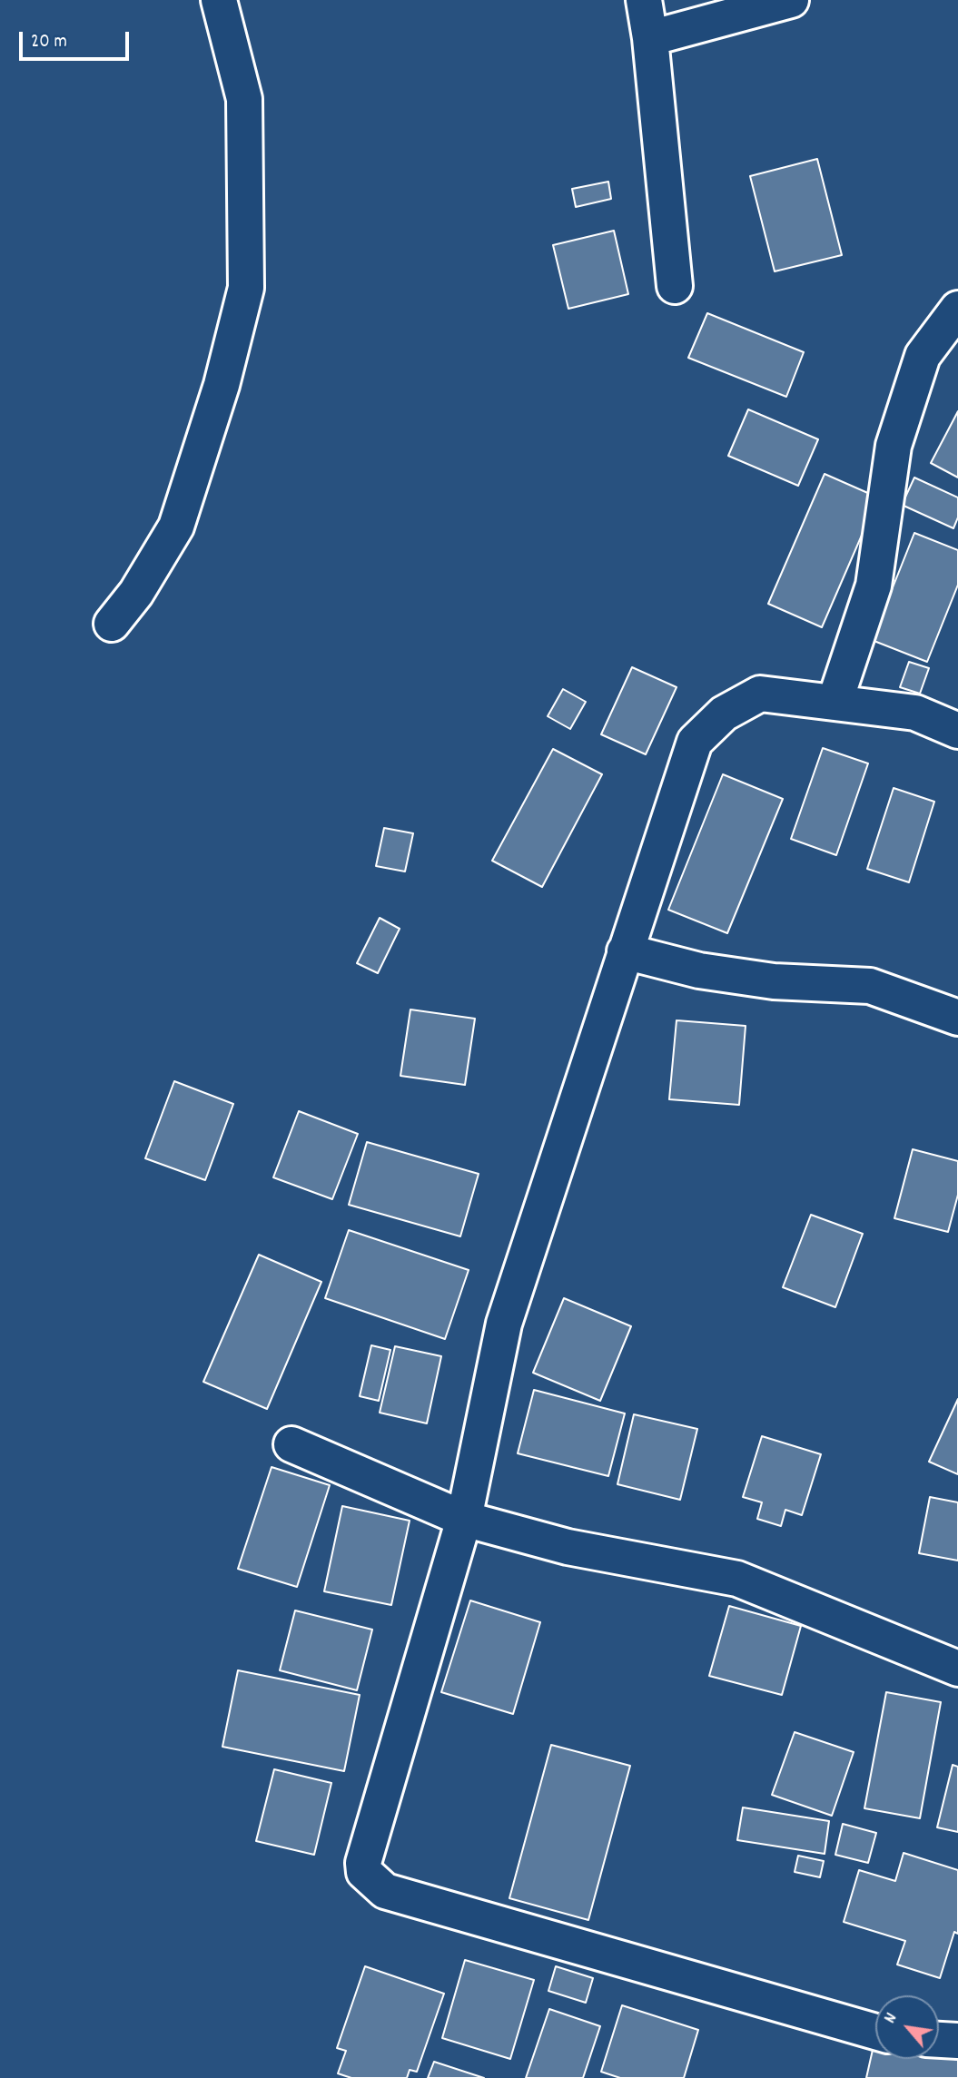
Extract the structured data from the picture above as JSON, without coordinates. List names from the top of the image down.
{
  "scale_bar": "20 m",
  "north": "top left"
}
